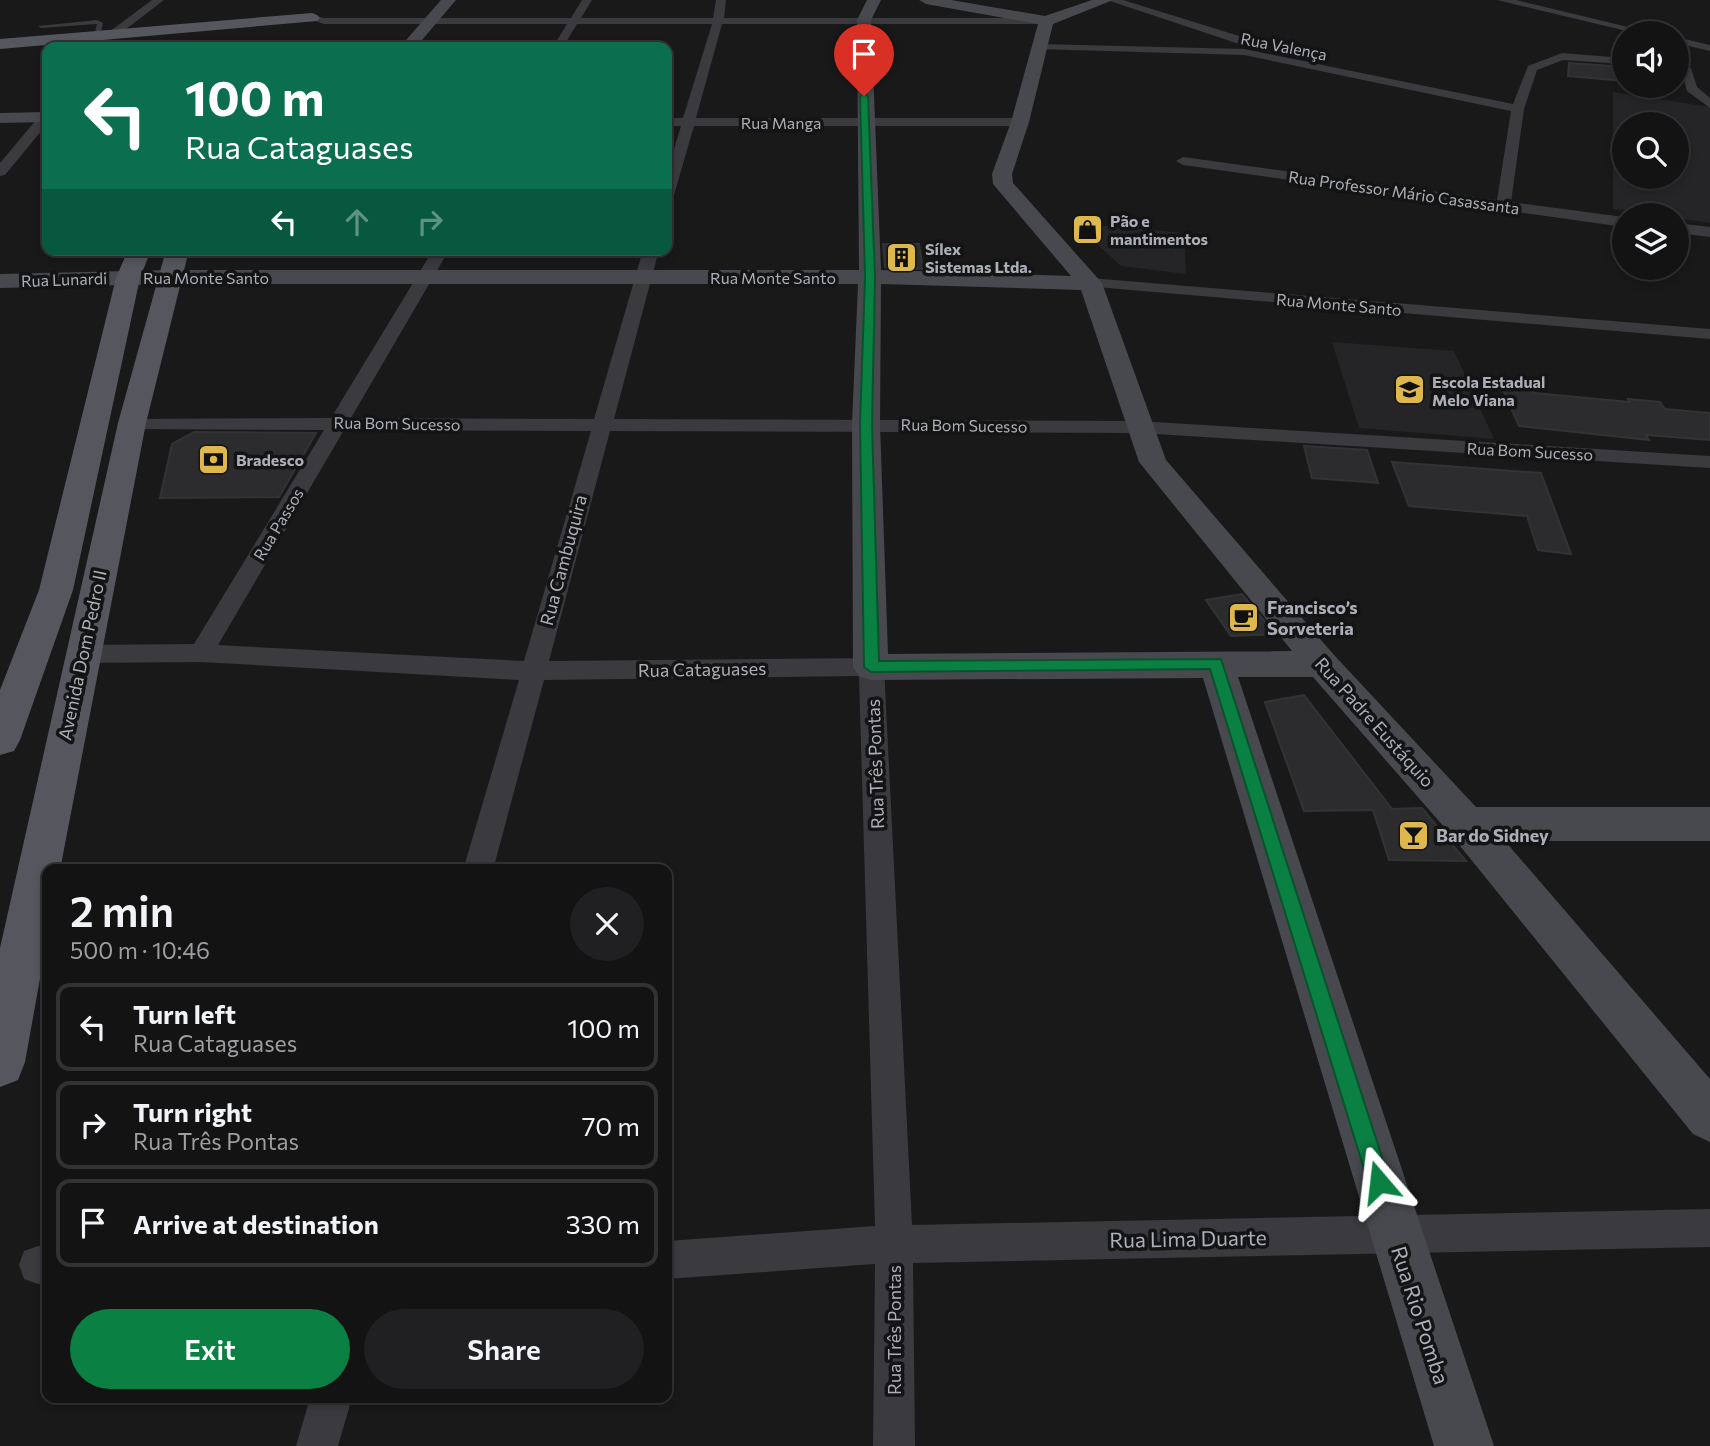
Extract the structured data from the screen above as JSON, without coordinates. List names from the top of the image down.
{
  "streets": {
    "main road": [
      "Rua Monte Santo",
      "Rua Lunardi",
      "Avenida Dom Pedro II",
      "Rua Cataguases",
      "Rua Padre Eustáquio",
      "Rua Três Pontas",
      "Rua Rio Pomba"
    ],
    "street": [
      "Rua Valença",
      "Rua Manga",
      "Rua Professor Mário Casassanta",
      "Rua Bom Sucesso",
      "Rua Passos",
      "Rua Cambuquira",
      "Rua Lima Duarte"
    ]
  },
  "crossings": [
    ["Rua Valença", "Rua Padre Eustáquio"],
    ["Rua Manga", "Rua Padre Eustáquio"],
    ["Rua Manga", "Rua Três Pontas"],
    ["Rua Monte Santo", "Rua Lunardi"],
    ["Rua Monte Santo", "Rua Passos"],
    ["Rua Monte Santo", "Rua Cambuquira"],
    ["Rua Monte Santo", "Avenida Dom Pedro II"],
    ["Rua Monte Santo", "Rua Padre Eustáquio"],
    ["Rua Monte Santo", "Rua Três Pontas"],
    ["Rua Bom Sucesso", "Rua Passos"],
    ["Rua Bom Sucesso", "Rua Cambuquira"],
    ["Rua Bom Sucesso", "Avenida Dom Pedro II"],
    ["Rua Bom Sucesso", "Rua Padre Eustáquio"],
    ["Rua Bom Sucesso", "Rua Três Pontas"],
    ["Rua Passos", "Rua Cataguases"],
    ["Rua Cambuquira", "Rua Cataguases"],
    ["Avenida Dom Pedro II", "Rua Cataguases"],
    ["Rua Cataguases", "Rua Padre Eustáquio"],
    ["Rua Cataguases", "Rua Três Pontas"],
    ["Rua Cataguases", "Rua Rio Pomba"],
    ["Rua Três Pontas", "Rua Lima Duarte"],
    ["Rua Lima Duarte", "Rua Rio Pomba"]
  ],
  "places": {
    "shop": ["Pão e mantimentos"],
    "building": ["Sílex Sistemas Ltda."],
    "school or university": ["Escola Estadual Melo Viana"],
    "bank": ["Bradesco"],
    "cafe": ["Francisco’s Sorveteria"],
    "bar": ["Bar do Sidney"]
  },
  "page": {
    "turn": ["100 m", "Rua Cataguases"],
    "heading": ["2 min", "500 m · 10:46"],
    "list": [
      {
        "name": "Turn left",
        "note": "Rua Cataguases",
        "value": "100 m"
      },
      {
        "name": "Turn right",
        "note": "Rua Três Pontas",
        "value": "70 m"
      },
      {
        "name": "Arrive at destination",
        "value": "330 m"
      }
    ],
    "buttons": ["Exit", "Share"]
  }
}
